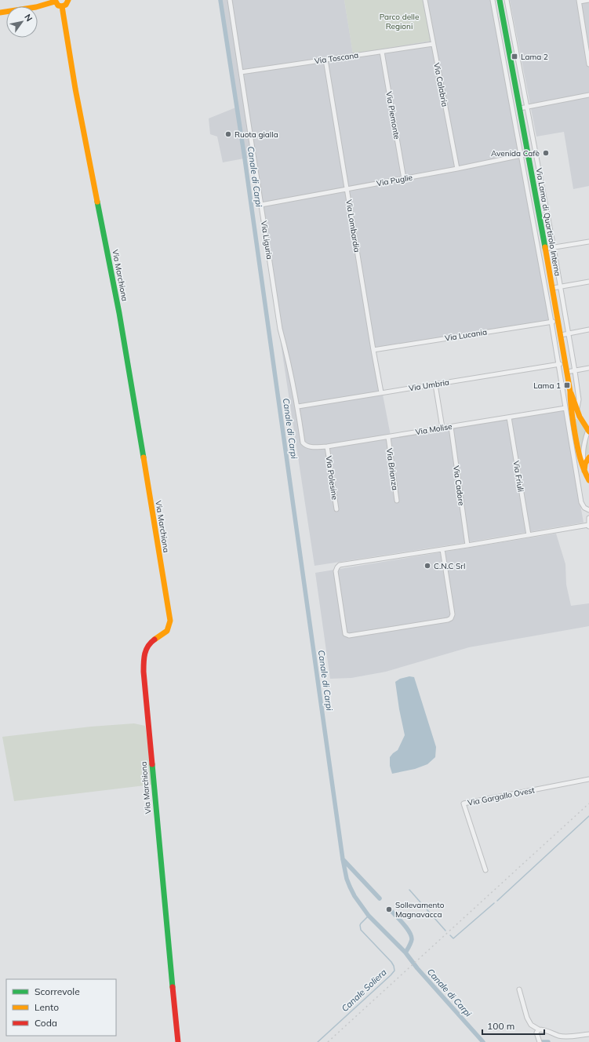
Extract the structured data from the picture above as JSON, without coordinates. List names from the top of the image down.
{
  "streets": {
    "street": [
      "Via Toscana",
      "Via Calabria",
      "Via Piemonte",
      "Via Puglie",
      "Via Lama di Quartirolo Interna",
      "Via Lombardia",
      "Via Liguria",
      "Via Marchiona",
      "Via Lucania",
      "Via Umbria",
      "Via Molise",
      "Via Brianza",
      "Via Friuli",
      "Via Polesine",
      "Via Cadore",
      "Via Gargallo Ovest"
    ]
  },
  "crossings": [
    ["Via Toscana", "Via Calabria"],
    ["Via Toscana", "Via Piemonte"],
    ["Via Toscana", "Via Lombardia"],
    ["Via Toscana", "Via Liguria"],
    ["Via Calabria", "Via Puglie"],
    ["Via Piemonte", "Via Puglie"],
    ["Via Puglie", "Via Lama di Quartirolo Interna"],
    ["Via Puglie", "Via Lombardia"],
    ["Via Puglie", "Via Liguria"],
    ["Via Lama di Quartirolo Interna", "Via Lucania"],
    ["Via Lombardia", "Via Lucania"],
    ["Via Lombardia", "Via Umbria"],
    ["Via Liguria", "Via Umbria"],
    ["Via Liguria", "Via Molise"],
    ["Via Molise", "Via Brianza"],
    ["Via Molise", "Via Friuli"],
    ["Via Molise", "Via Polesine"],
    ["Via Molise", "Via Cadore"]
  ],
  "water": ["Canale di Carpi", "Canale Soliera"],
  "parks": ["Parco delle Regioni"],
  "places": {
    "transit": ["Lama 2", "Lama 1"],
    "other": [
      "Ruota gialla",
      "Avenida Cafè",
      "C.N.C Srl",
      "Sollevamento Magnavacca"
    ]
  },
  "legend": ["Scorrevole", "Lento", "Coda"],
  "scale_bar": "100 m",
  "north": "top right"
}
